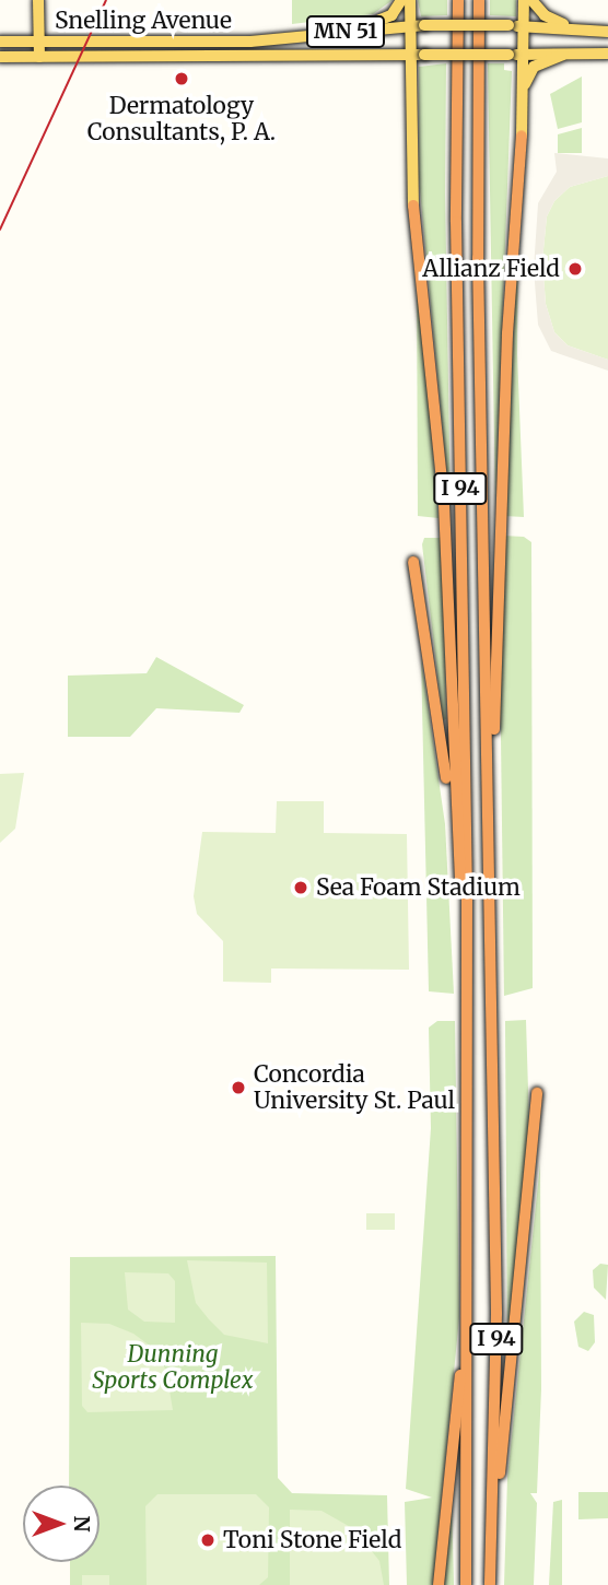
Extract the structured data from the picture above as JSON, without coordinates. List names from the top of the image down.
{
  "streets": {
    "highway": ["I 94"],
    "main road": ["Snelling Avenue", "MN 51"]
  },
  "parks": ["Dunning Sports Complex"],
  "places": [
    "Dermatology Consultants, P. A.",
    "Allianz Field",
    "Sea Foam Stadium",
    "Concordia University St. Paul",
    "Toni Stone Field"
  ],
  "north": "right"
}
